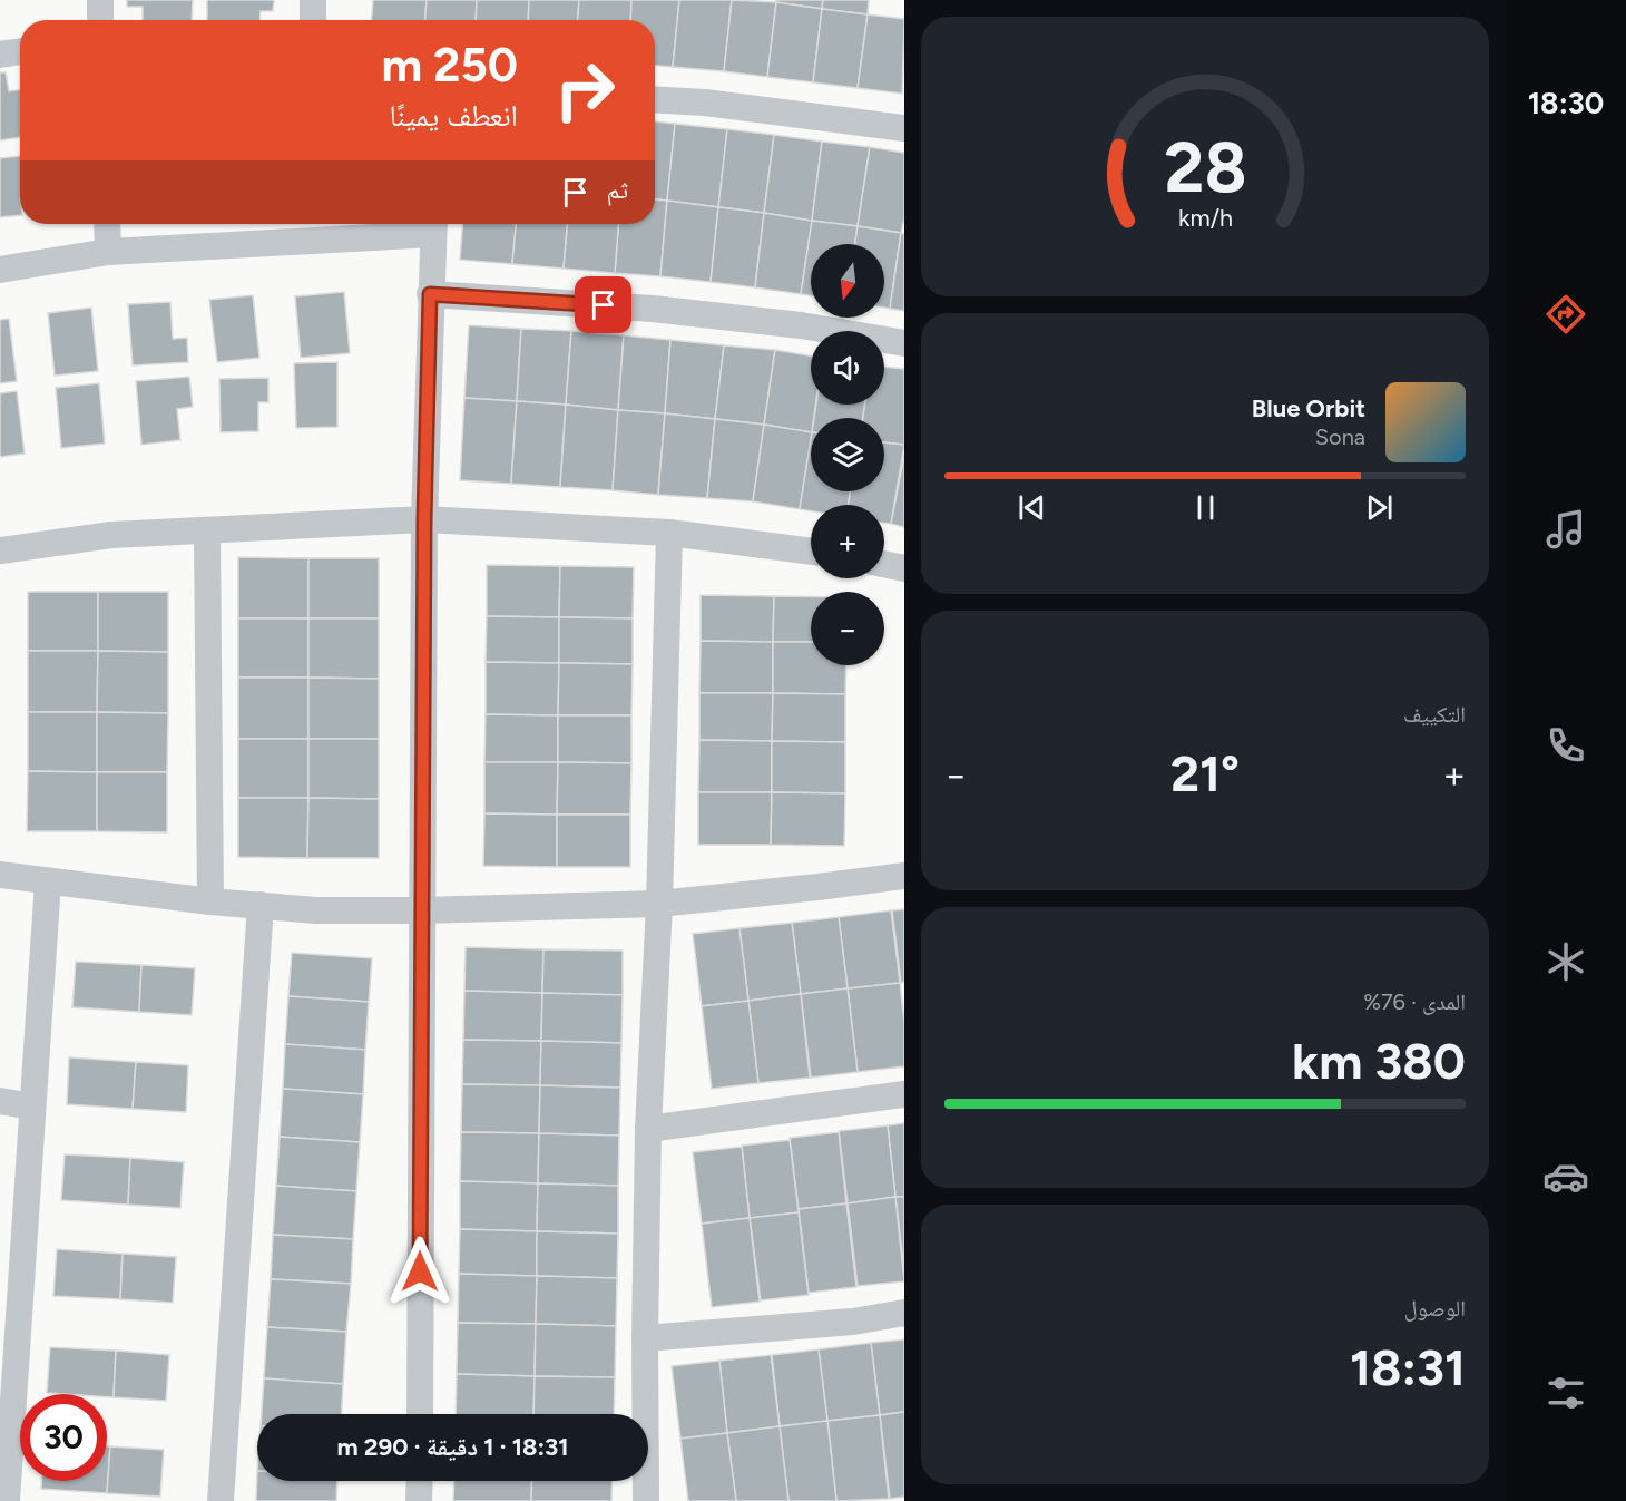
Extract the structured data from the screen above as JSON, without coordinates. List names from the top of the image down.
{
  "north": "bottom",
  "page": {
    "tabs": "18:30",
    "turn": ["250 m", "انعطف يمينًا"],
    "then": "ثم",
    "map_buttons": ["+", "−"],
    "song": ["Blue Orbit", "Sona"],
    "tile": [
      "التكييف",
      ["المدى · 76%", "380 km"],
      ["الوصول", "18:31"]
    ],
    "heat": ["−", "21°", "+"],
    "limit": "30",
    "trip": "18:31 · 1 دقيقة · 290 m",
    "gauge": ["28", "km/h"]
  }
}
